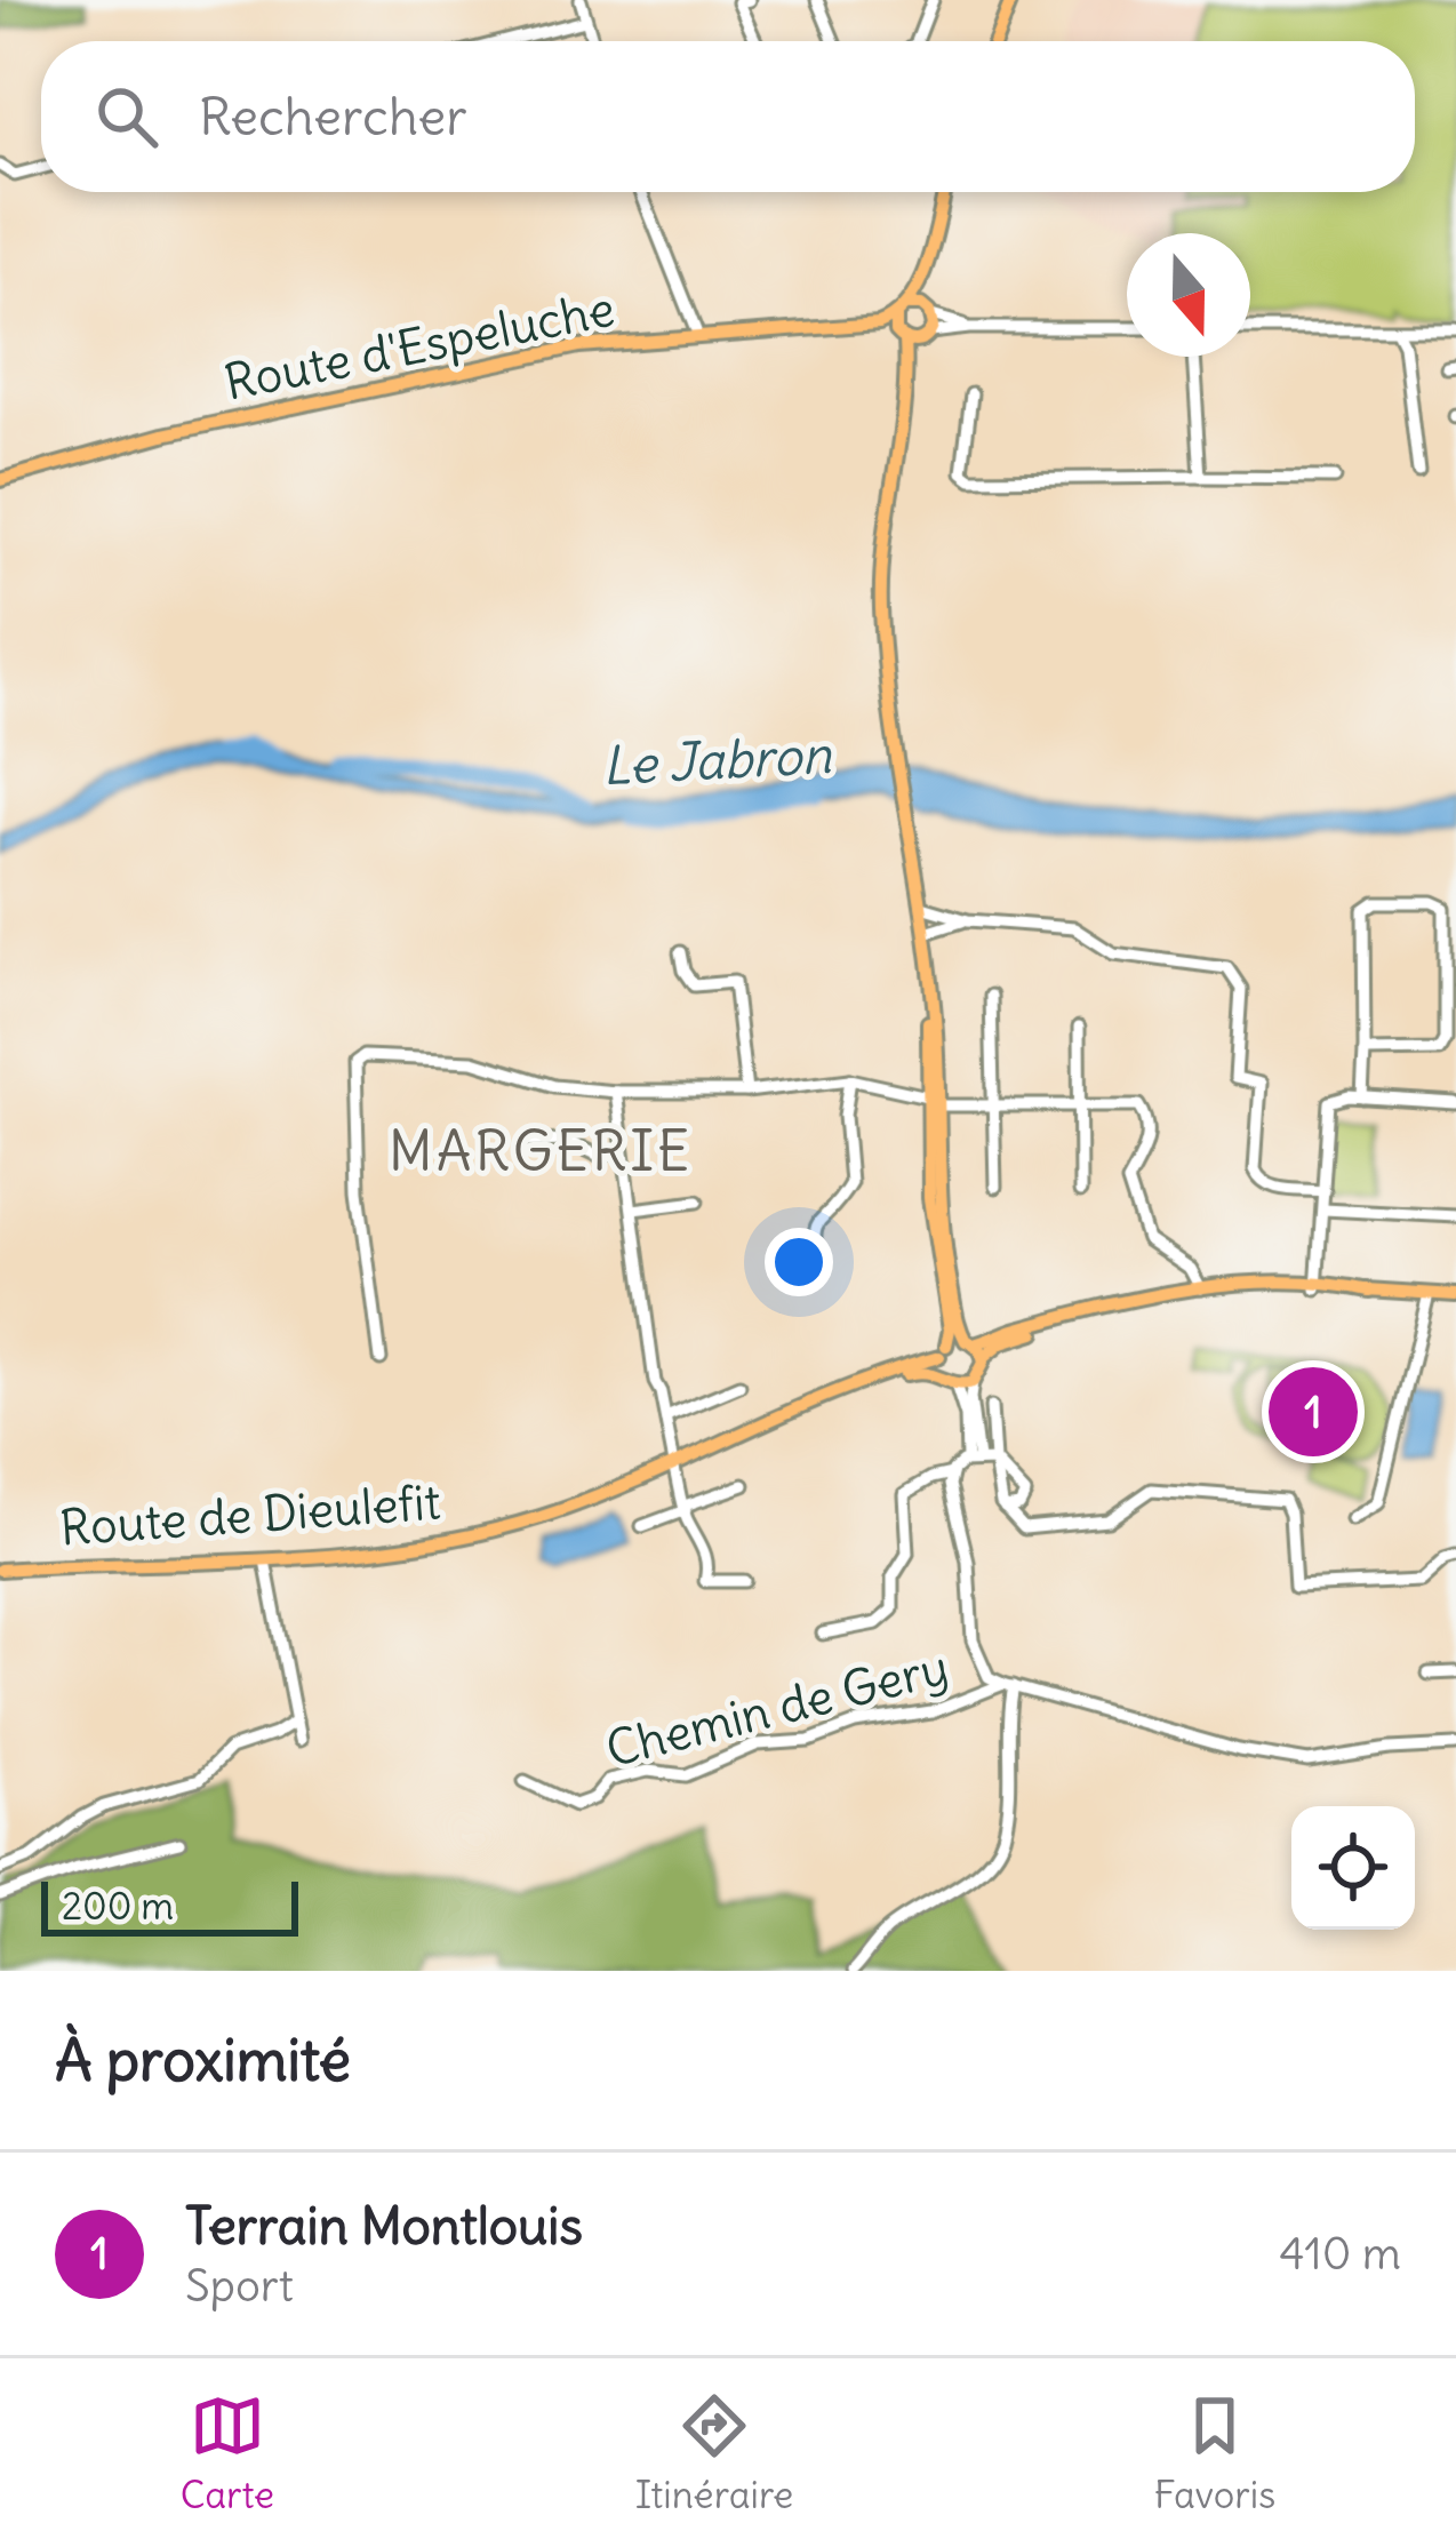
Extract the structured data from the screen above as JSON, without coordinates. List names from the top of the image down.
{
  "streets": {
    "main road": ["Route d'Espeluche", "Route de Dieulefit"],
    "street": ["Chemin de Gery"]
  },
  "districts": ["MARGERIE"],
  "water": ["Le Jabron"],
  "scale_bar": "200 m",
  "north": "bottom",
  "page": {
    "search": "Rechercher",
    "pins": "1",
    "scale": "200 m",
    "heading": "À proximité",
    "list": [
      {
        "mark": "1",
        "name": "Terrain Montlouis",
        "note": "Sport",
        "value": "410 m"
      }
    ],
    "nav": ["Carte", "Itinéraire", "Favoris"]
  }
}
